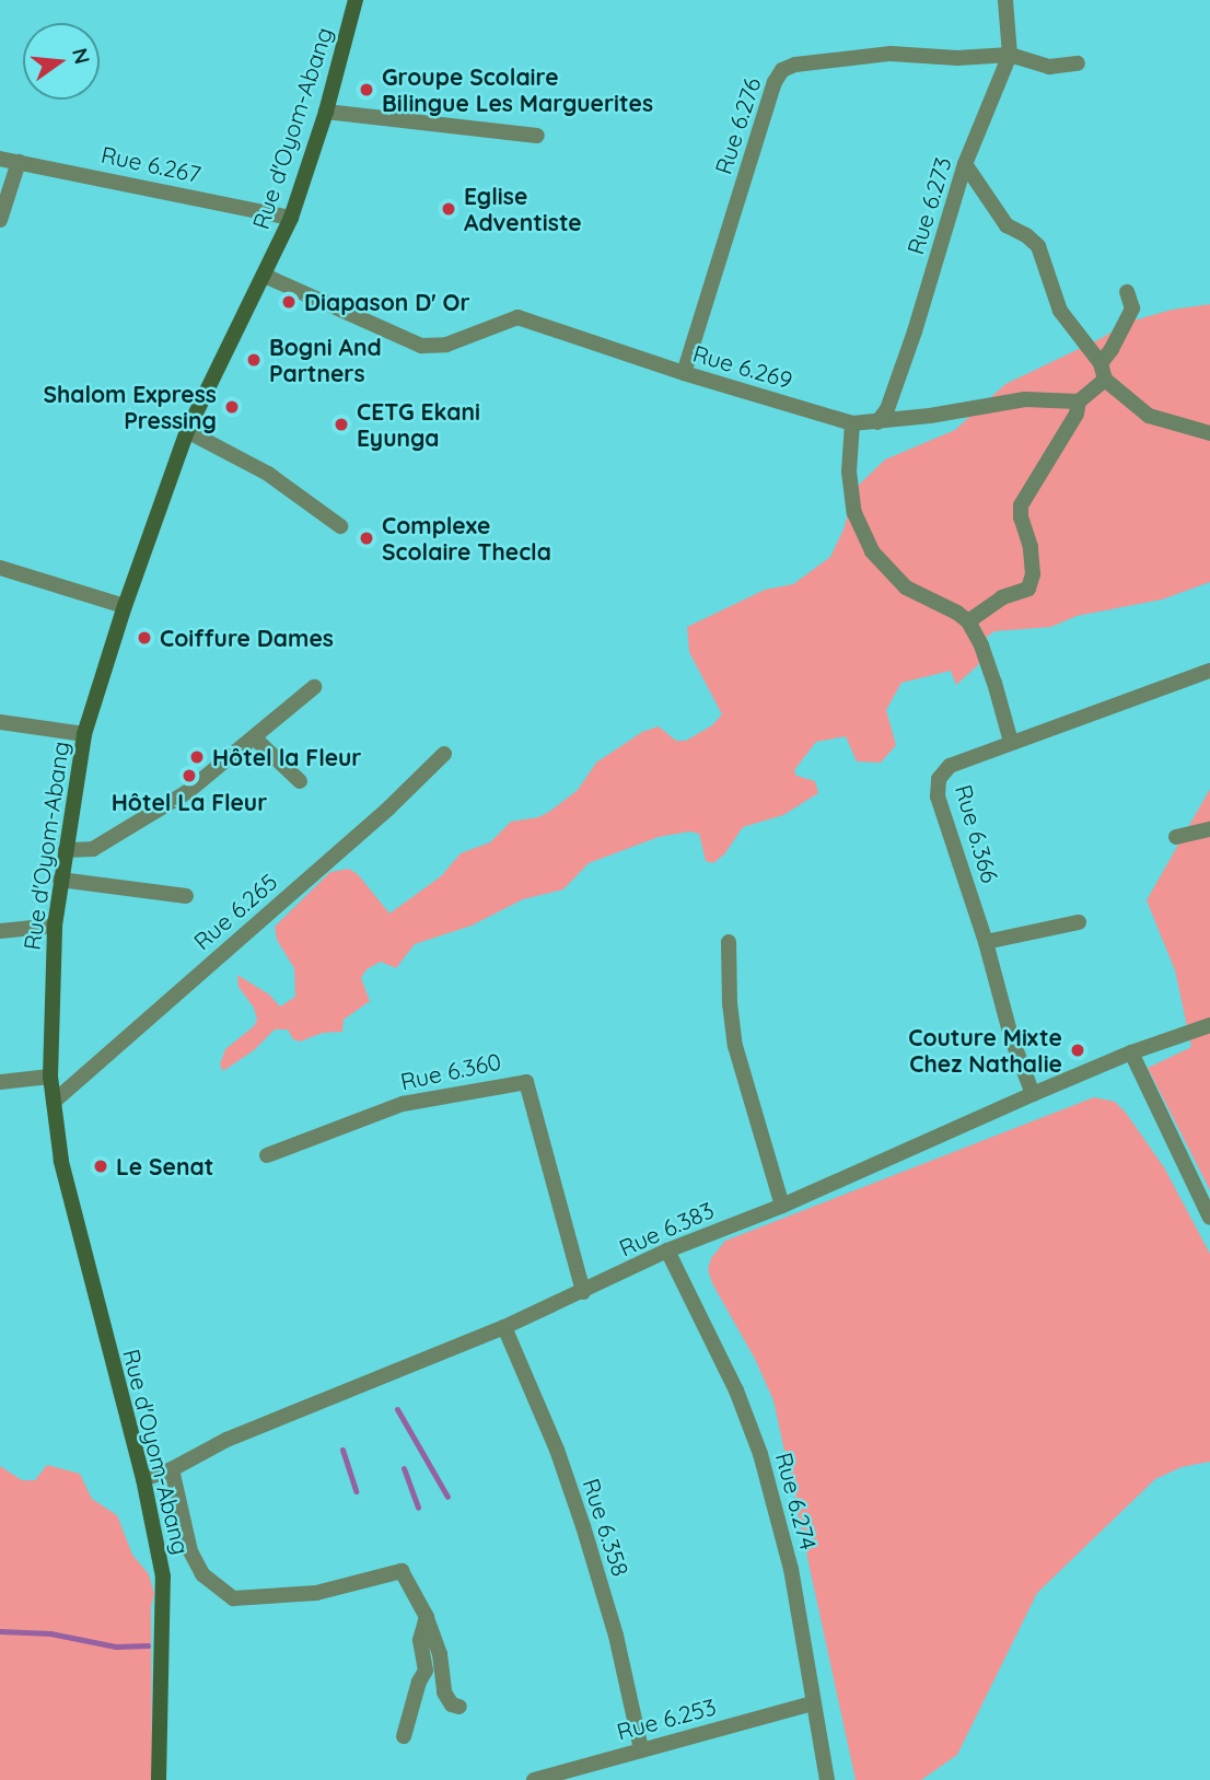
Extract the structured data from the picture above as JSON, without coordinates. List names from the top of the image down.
{
  "streets": {
    "main road": ["Rue d'Oyom-Abang"],
    "street": [
      "Rue 6.276",
      "Rue 6.267",
      "Rue 6.273",
      "Rue 6.269",
      "Rue 6.366",
      "Rue 6.265",
      "Rue 6.360",
      "Rue 6.383",
      "Rue 6.274",
      "Rue 6.358",
      "Rue 6.253"
    ]
  },
  "crossings": [
    ["Rue 6.276", "Rue 6.273"],
    ["Rue 6.276", "Rue 6.269"],
    ["Rue d'Oyom-Abang", "Rue 6.267"],
    ["Rue d'Oyom-Abang", "Rue 6.269"],
    ["Rue d'Oyom-Abang", "Rue 6.265"],
    ["Rue d'Oyom-Abang", "Rue 6.383"],
    ["Rue 6.273", "Rue 6.269"],
    ["Rue 6.366", "Rue 6.383"],
    ["Rue 6.360", "Rue 6.383"],
    ["Rue 6.383", "Rue 6.274"],
    ["Rue 6.383", "Rue 6.358"],
    ["Rue 6.274", "Rue 6.253"],
    ["Rue 6.358", "Rue 6.253"]
  ],
  "places": [
    "Groupe Scolaire Bilingue Les Marguerites",
    "Eglise Adventiste",
    "Diapason D' Or",
    "Bogni And Partners",
    "Shalom Express Pressing",
    "CETG Ekani Eyunga",
    "Complexe Scolaire Thecla",
    "Coiffure Dames",
    "Hôtel la Fleur",
    "Hôtel La Fleur",
    "Couture Mixte Chez Nathalie",
    "Le Senat"
  ],
  "north": "right"
}
